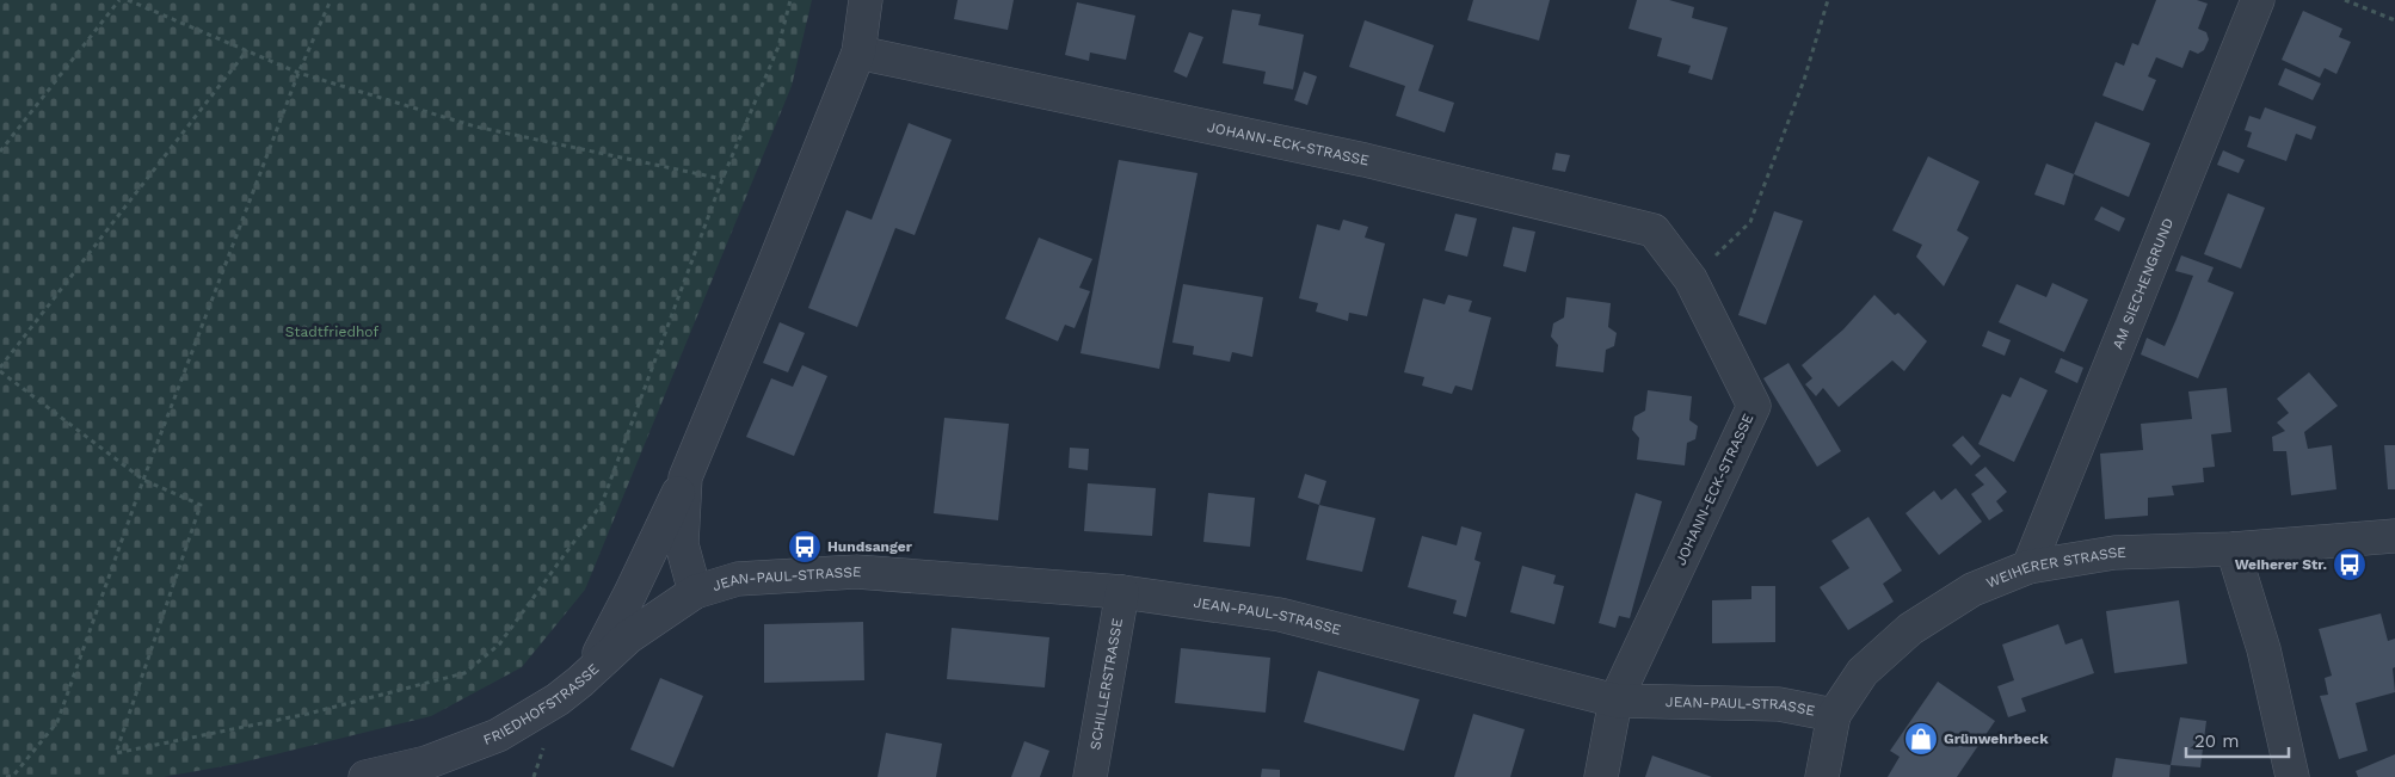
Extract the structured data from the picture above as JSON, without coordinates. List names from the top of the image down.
{
  "streets": {
    "street": [
      "JOHANN-ECK-STRASSE",
      "AM SIECHENGRUND",
      "WEIHERER STRASSE",
      "JEAN-PAUL-STRASSE",
      "SCHILLERSTRASSE",
      "FRIEDHOFSTRASSE"
    ]
  },
  "crossings": [
    ["JOHANN-ECK-STRASSE", "JEAN-PAUL-STRASSE"],
    ["AM SIECHENGRUND", "WEIHERER STRASSE"],
    ["WEIHERER STRASSE", "JEAN-PAUL-STRASSE"],
    ["JEAN-PAUL-STRASSE", "SCHILLERSTRASSE"],
    ["JEAN-PAUL-STRASSE", "FRIEDHOFSTRASSE"]
  ],
  "parks": ["Stadtfriedhof"],
  "places": {
    "bus stop": ["Hundsanger", "Weiherer Str."],
    "shop": ["Grünwehrbeck"]
  },
  "scale_bar": "20 m"
}
